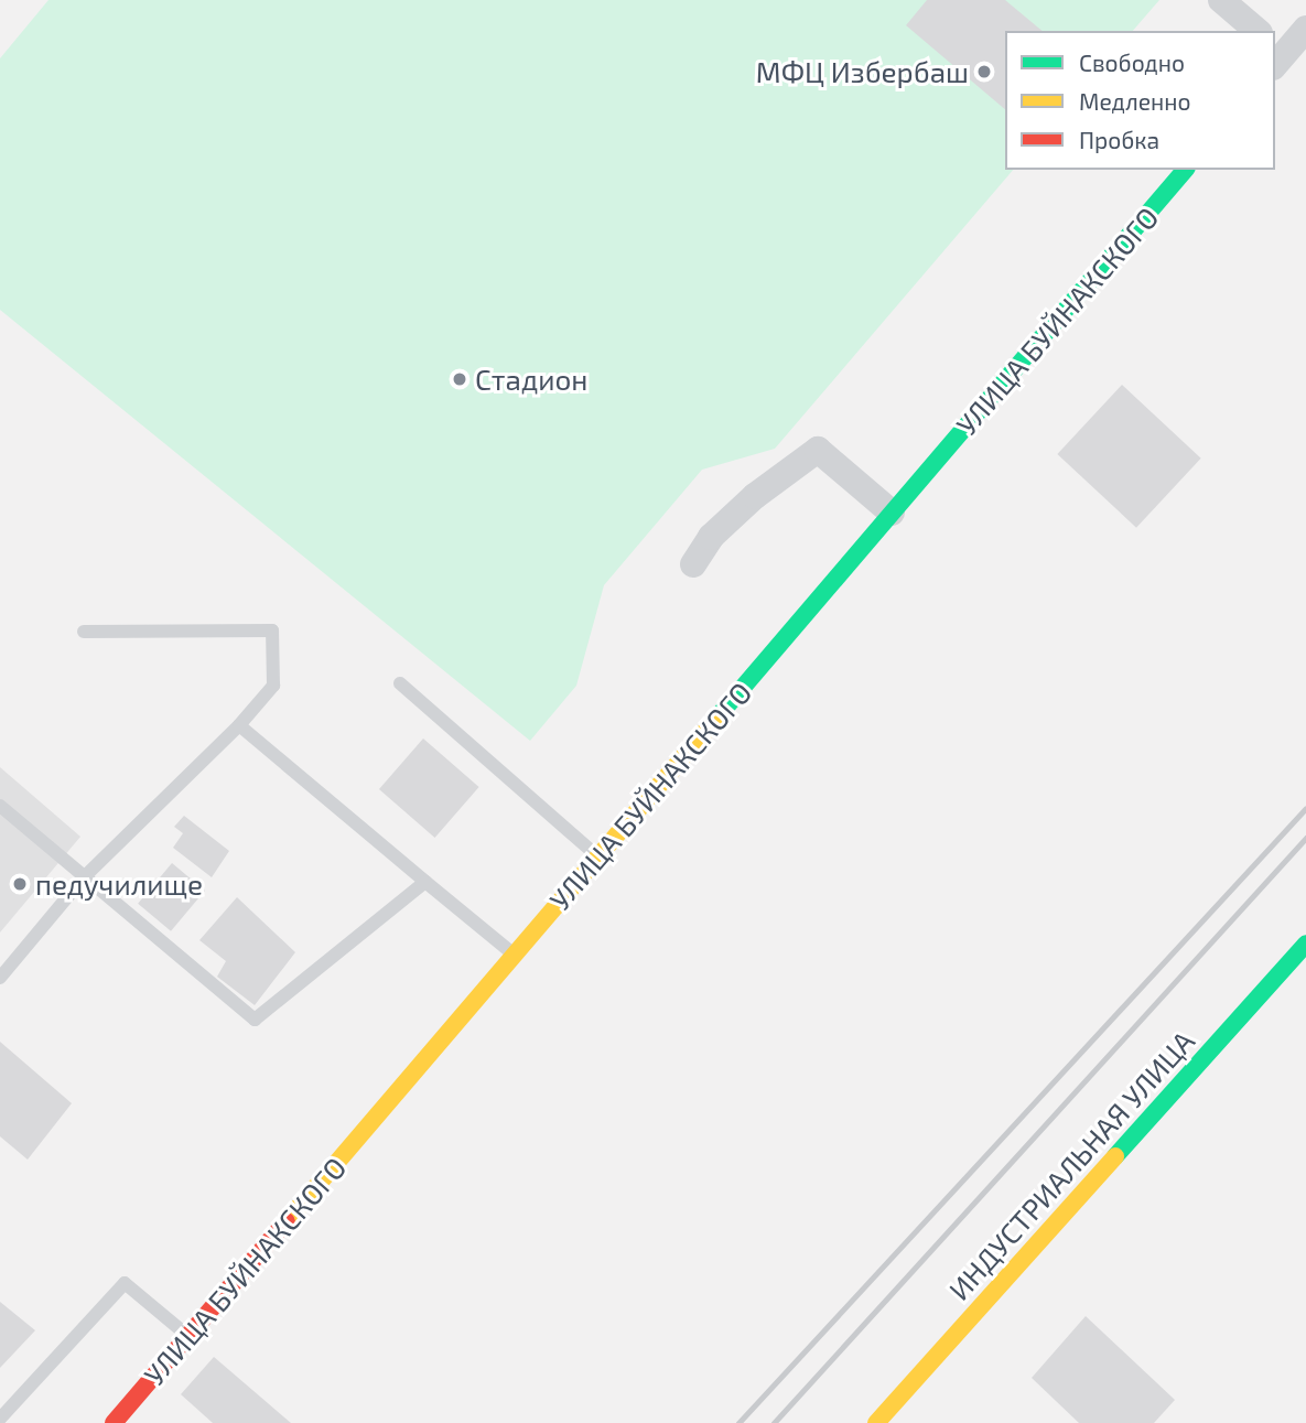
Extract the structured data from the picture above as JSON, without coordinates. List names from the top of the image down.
{
  "streets": {
    "street": ["УЛИЦА БУЙНАКСКОГО", "ИНДУСТРИАЛЬНАЯ УЛИЦА"]
  },
  "places": ["МФЦ Избербаш", "Стадион", "педучилище"],
  "legend": ["Свободно", "Медленно", "Пробка"]
}
